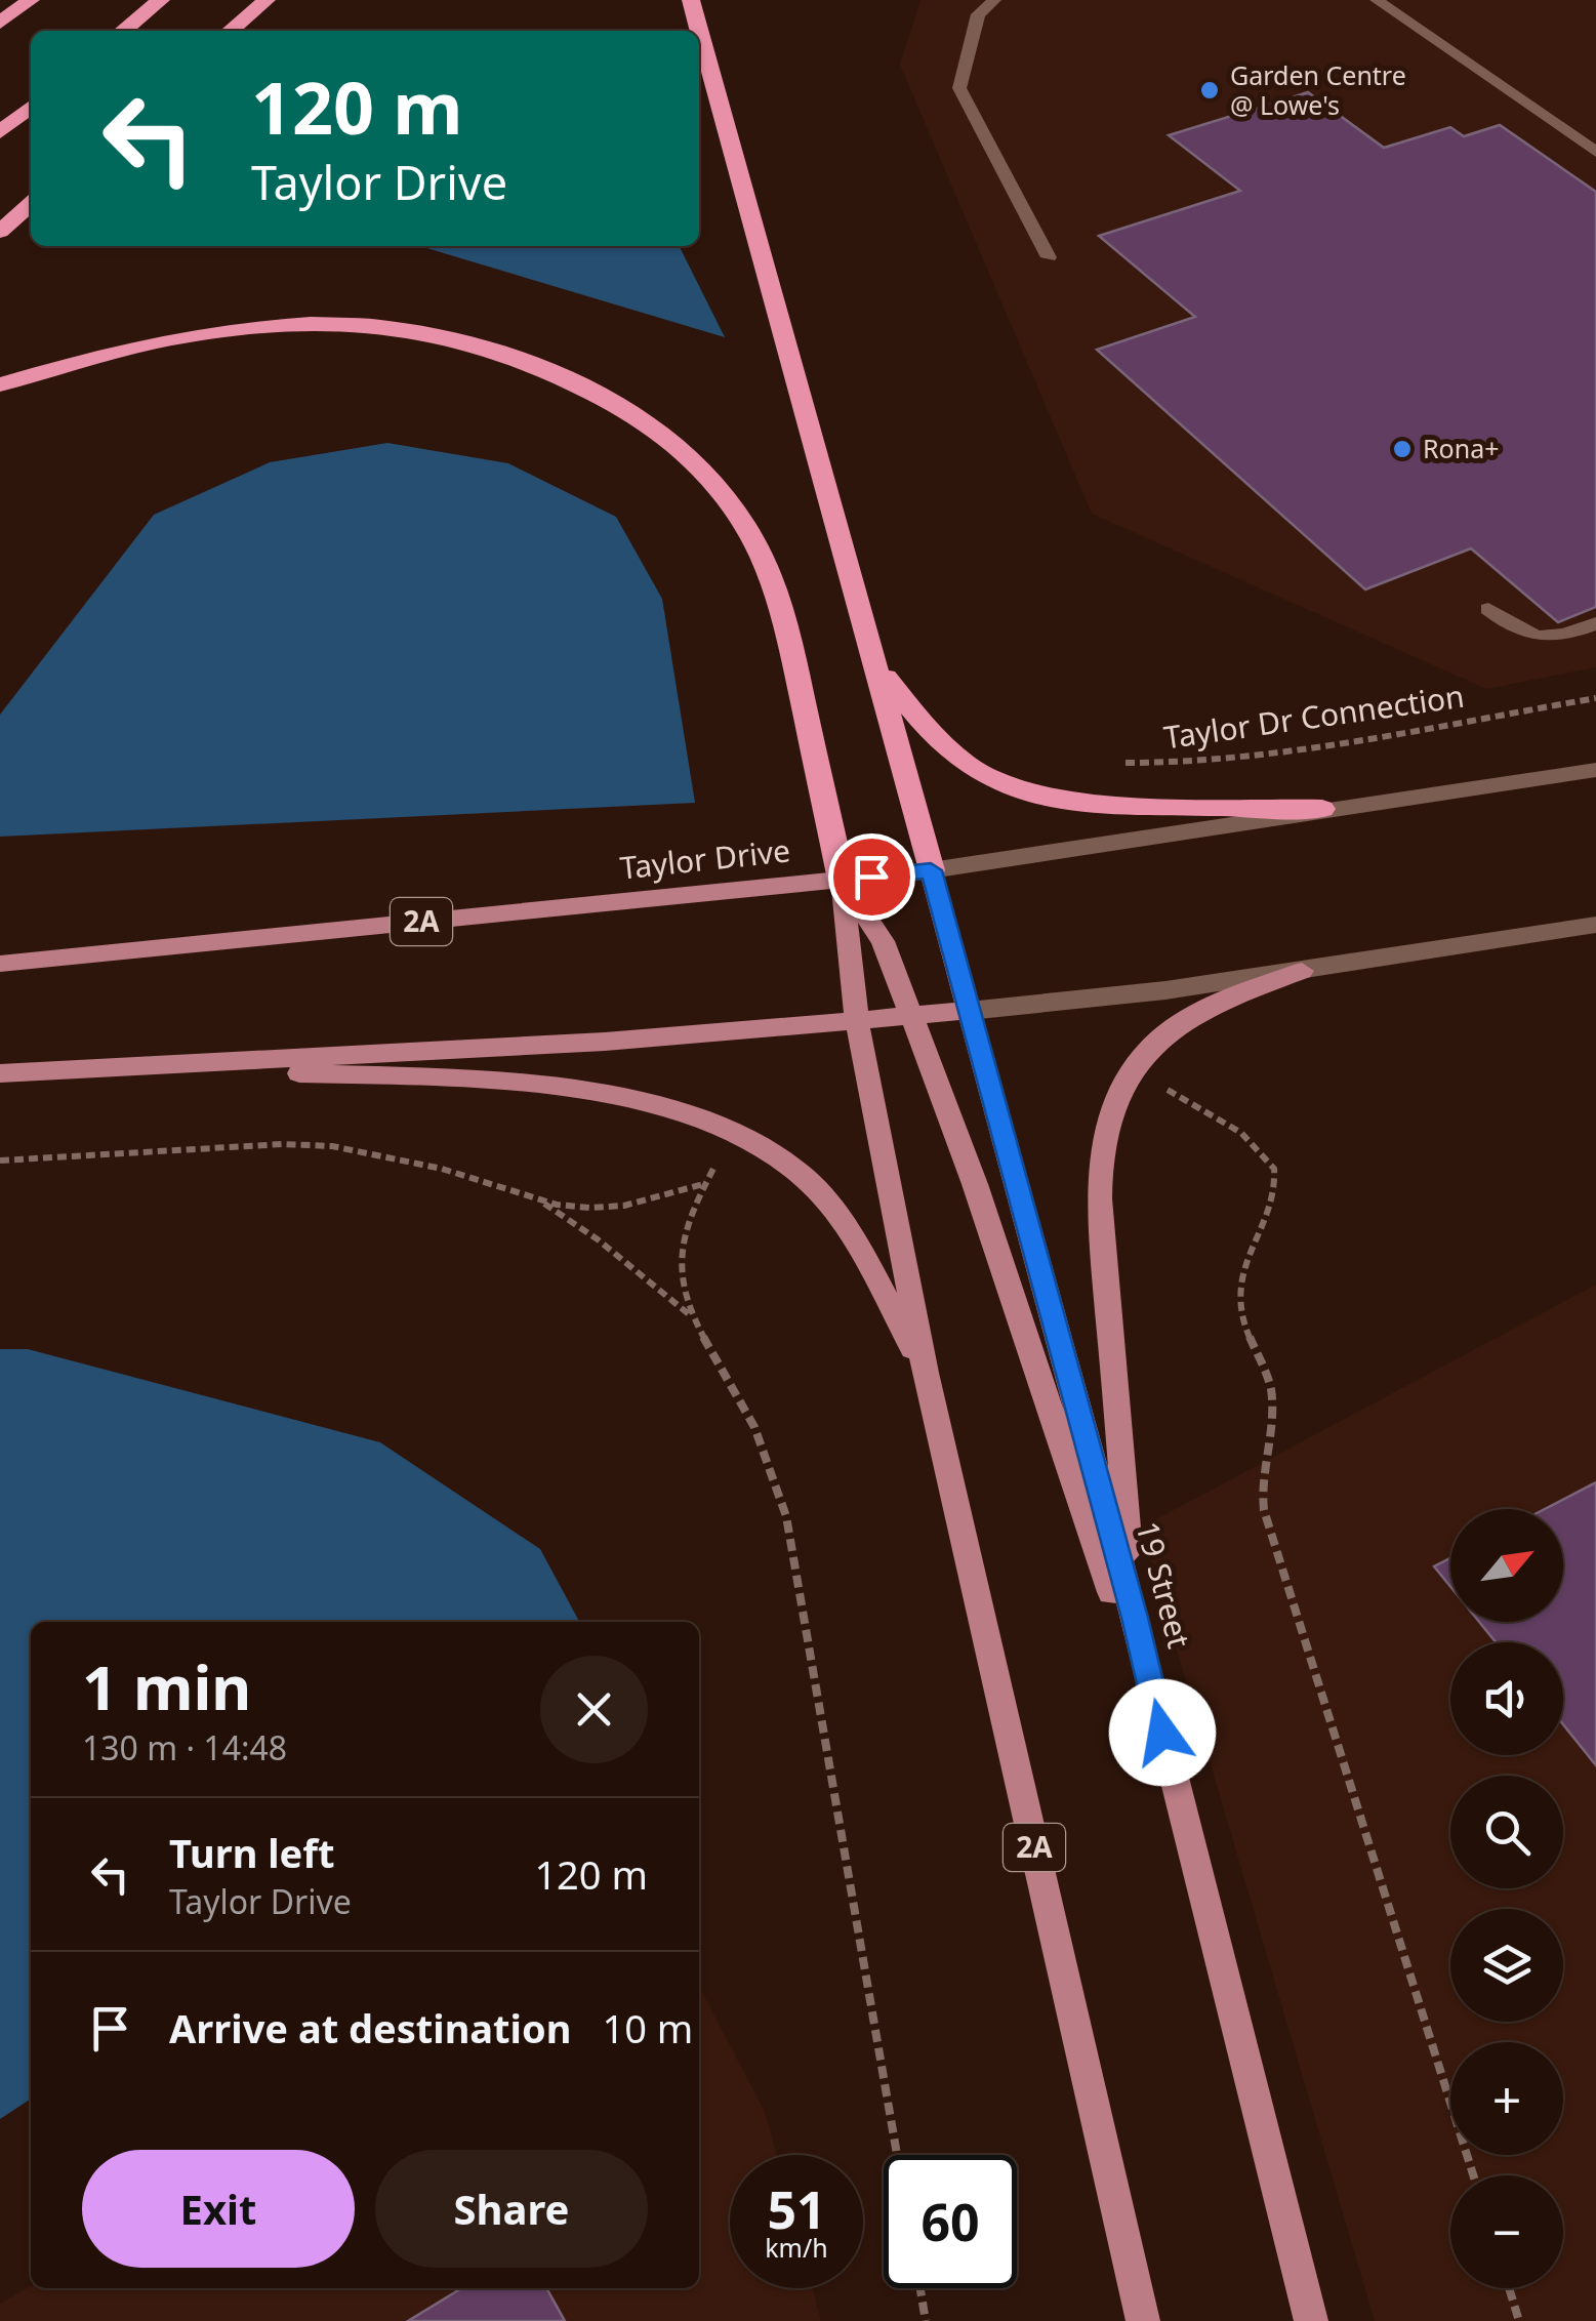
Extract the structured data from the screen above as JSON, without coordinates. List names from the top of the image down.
{
  "streets": {
    "main road": ["Taylor Drive", "2A", "19 Street"],
    "path": ["Taylor Dr Connection"]
  },
  "crossings": [
    ["Taylor Drive", "2A"],
    ["Taylor Drive", "19 Street"]
  ],
  "places": ["Garden Centre @ Lowe's", "Rona+"],
  "north": "top right",
  "page": {
    "turn": ["120 m", "Taylor Drive"],
    "map_buttons": ["+", "−"],
    "heading": ["1 min", "130 m · 14:48"],
    "list": [
      {
        "name": "Turn left",
        "note": "Taylor Drive",
        "value": "120 m"
      },
      {
        "name": "Arrive at destination",
        "value": "10 m"
      }
    ],
    "buttons": ["Exit", "Share"],
    "speed": "51 km/h",
    "limit": "60"
  }
}
